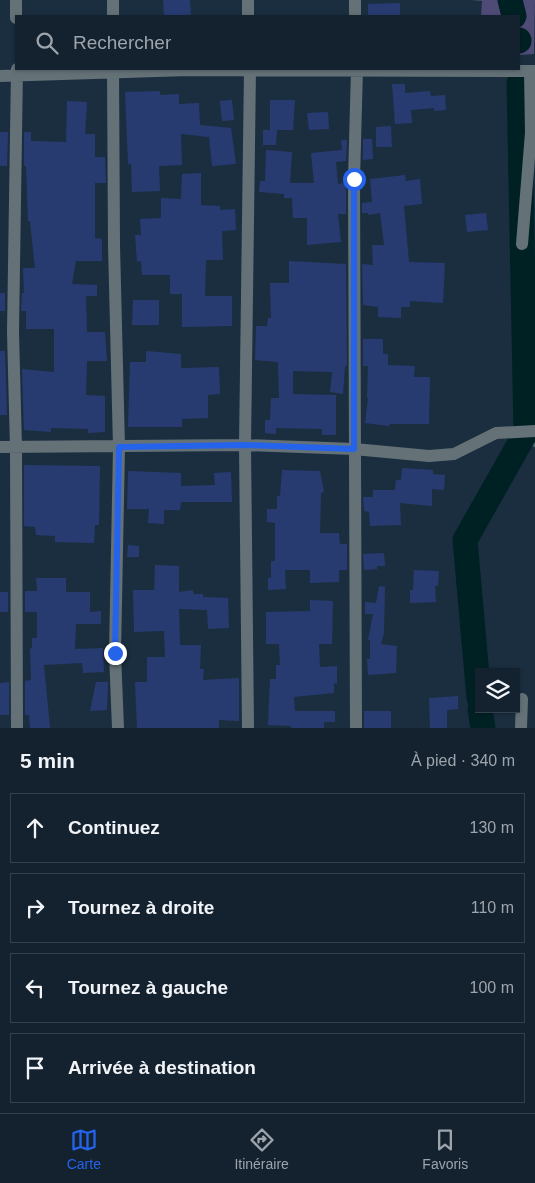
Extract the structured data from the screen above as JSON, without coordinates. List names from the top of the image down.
{
  "page": {
    "search": "Rechercher",
    "heading": ["5 min", "À pied · 340 m"],
    "list": [
      ["Continuez", "130 m"],
      ["Tournez à droite", "110 m"],
      ["Tournez à gauche", "100 m"],
      "Arrivée à destination"
    ],
    "nav": ["Carte", "Itinéraire", "Favoris"]
  }
}
